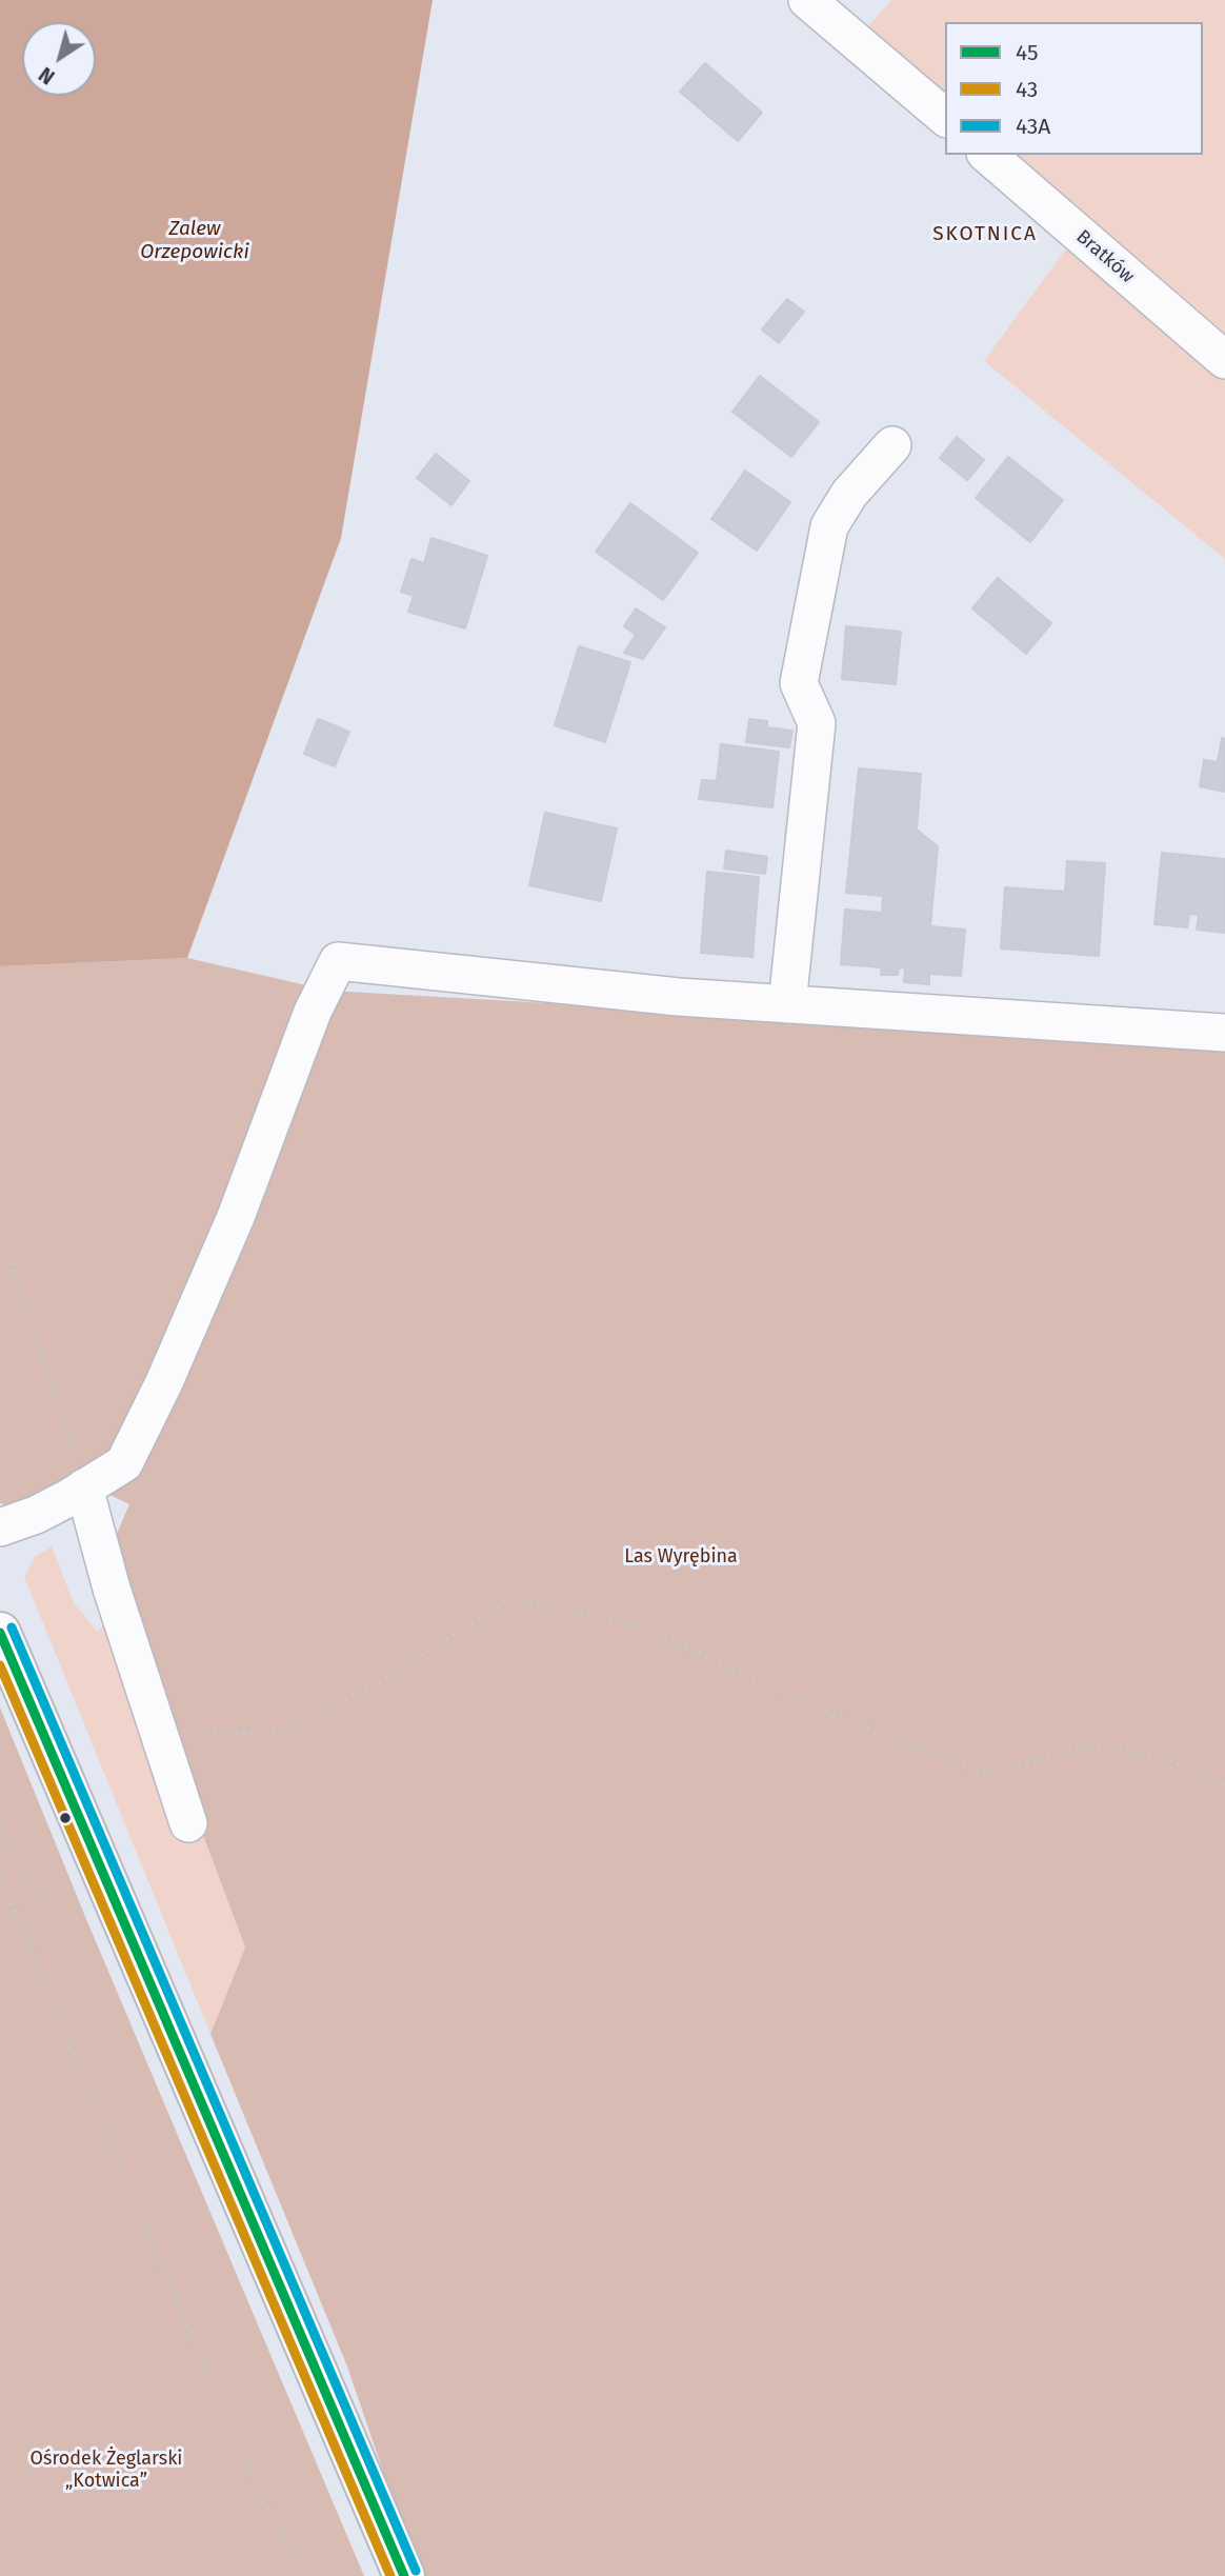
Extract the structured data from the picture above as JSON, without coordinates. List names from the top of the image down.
{
  "streets": {
    "street": ["Bratków"]
  },
  "districts": ["SKOTNICA"],
  "water": ["Zalew Orzepowicki"],
  "parks": ["Las Wyrębina", "Ośrodek Żeglarski „Kotwica”"],
  "lines": ["transit line 43A", "transit line 45", "transit line 43"],
  "legend": ["45", "43", "43A"],
  "north": "bottom left"
}
